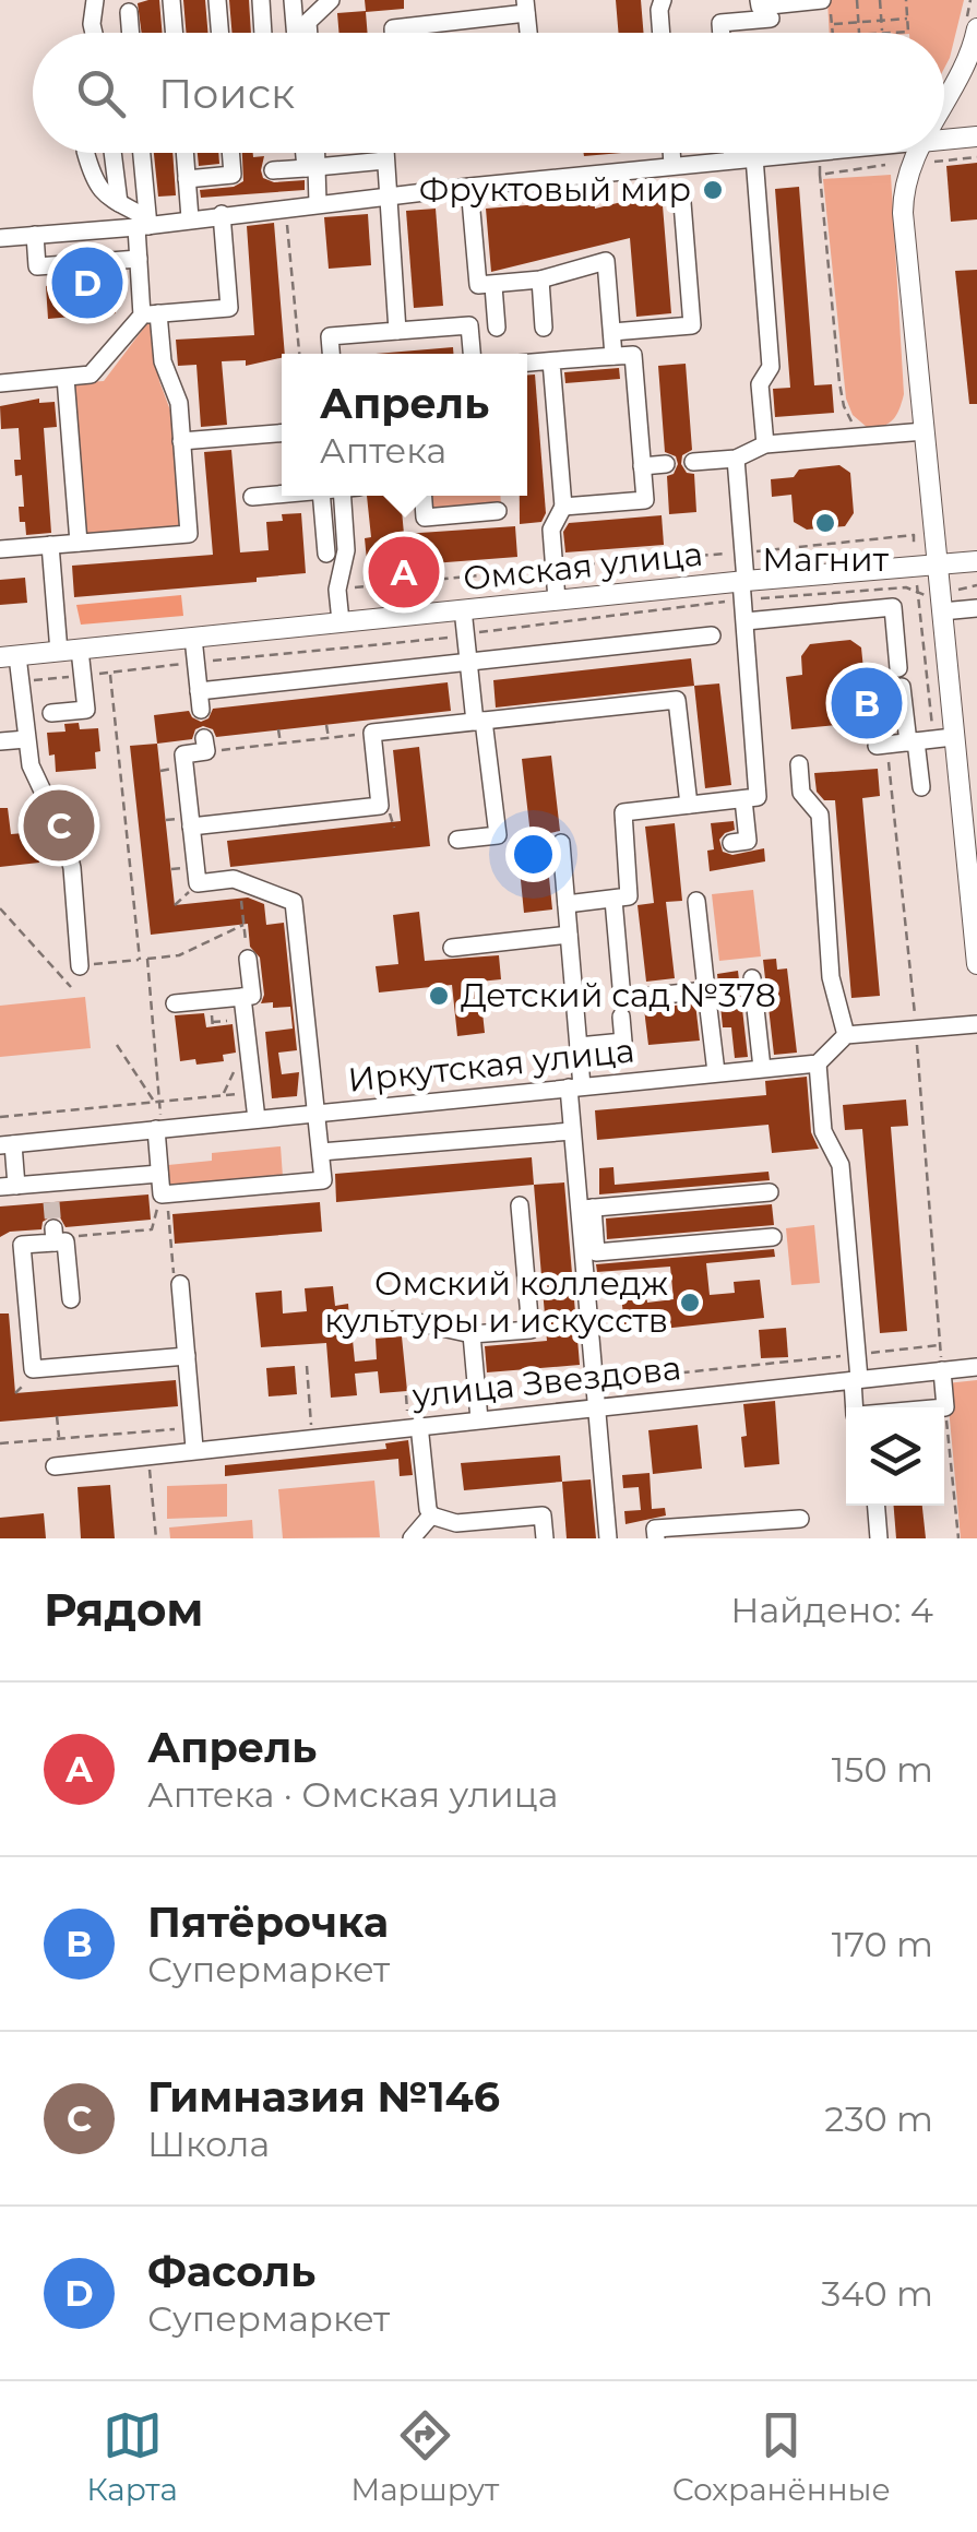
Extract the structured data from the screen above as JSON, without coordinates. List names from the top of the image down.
{
  "streets": {
    "main road": ["Омская улица"],
    "street": ["Иркутская улица", "улица Звездова"]
  },
  "places": [
    "Фруктовый мир",
    "Магнит",
    "Детский сад №378",
    "Омский колледж культуры и искусств"
  ],
  "page": {
    "search": "Поиск",
    "pins": [
      "D",
      "A",
      "B",
      "C"
    ],
    "popup": ["Апрель", "Аптека"],
    "heading": ["Рядом", "Найдено: 4"],
    "list": [
      {
        "mark": "A",
        "name": "Апрель",
        "note": "Аптека · Омская улица",
        "value": "150 m"
      },
      {
        "mark": "B",
        "name": "Пятёрочка",
        "note": "Супермаркет",
        "value": "170 m"
      },
      {
        "mark": "C",
        "name": "Гимназия №146",
        "note": "Школа",
        "value": "230 m"
      },
      {
        "mark": "D",
        "name": "Фасоль",
        "note": "Супермаркет",
        "value": "340 m"
      }
    ],
    "nav": ["Карта", "Маршрут", "Сохранённые"]
  }
}
